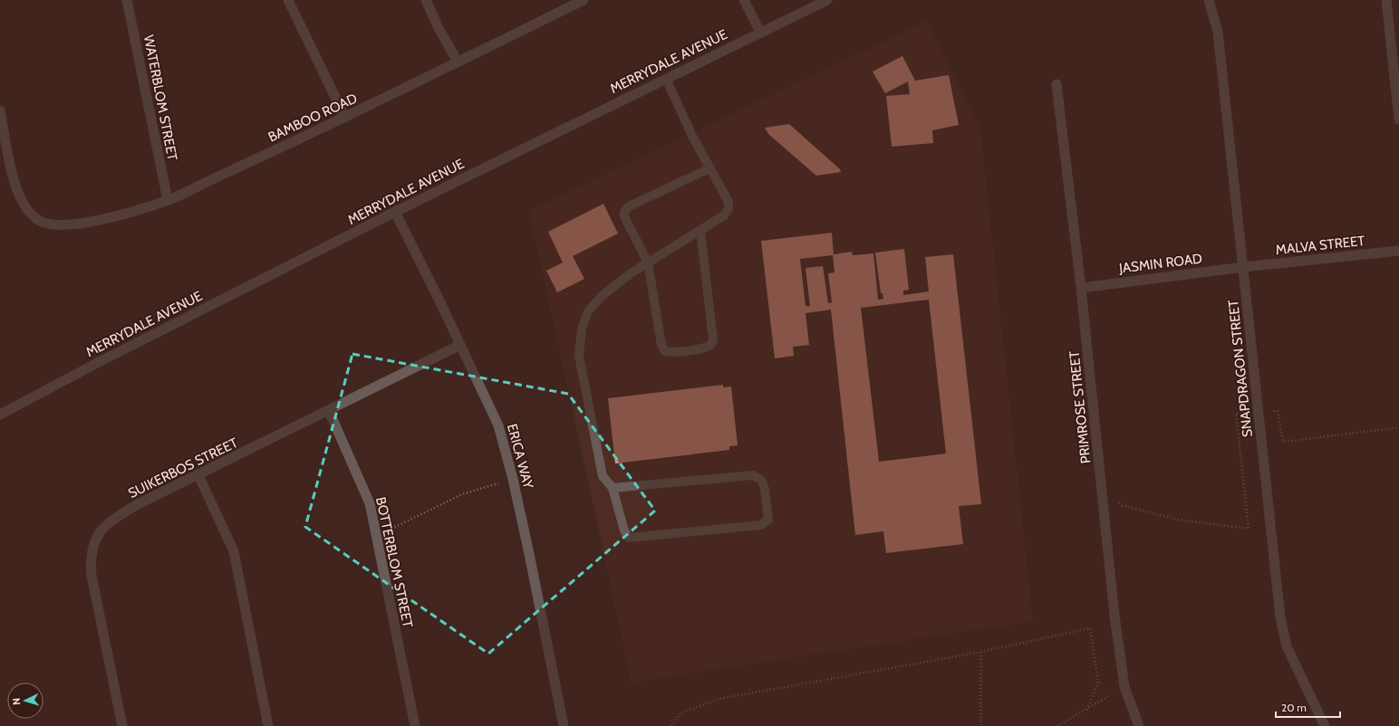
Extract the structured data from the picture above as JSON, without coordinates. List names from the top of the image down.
{
  "streets": {
    "street": [
      "MERRYDALE AVENUE",
      "WATERBLOM STREET",
      "BAMBOO ROAD",
      "MALVA STREET",
      "JASMIN ROAD",
      "SNAPDRAGON STREET",
      "PRIMROSE STREET",
      "ERICA WAY",
      "SUIKERBOS STREET",
      "BOTTERBLOM STREET"
    ]
  },
  "crossings": [
    ["MERRYDALE AVENUE", "ERICA WAY"],
    ["WATERBLOM STREET", "BAMBOO ROAD"],
    ["MALVA STREET", "JASMIN ROAD"],
    ["MALVA STREET", "SNAPDRAGON STREET"],
    ["JASMIN ROAD", "SNAPDRAGON STREET"],
    ["JASMIN ROAD", "PRIMROSE STREET"],
    ["ERICA WAY", "SUIKERBOS STREET"],
    ["SUIKERBOS STREET", "BOTTERBLOM STREET"]
  ],
  "scale_bar": "20 m",
  "north": "left"
}
